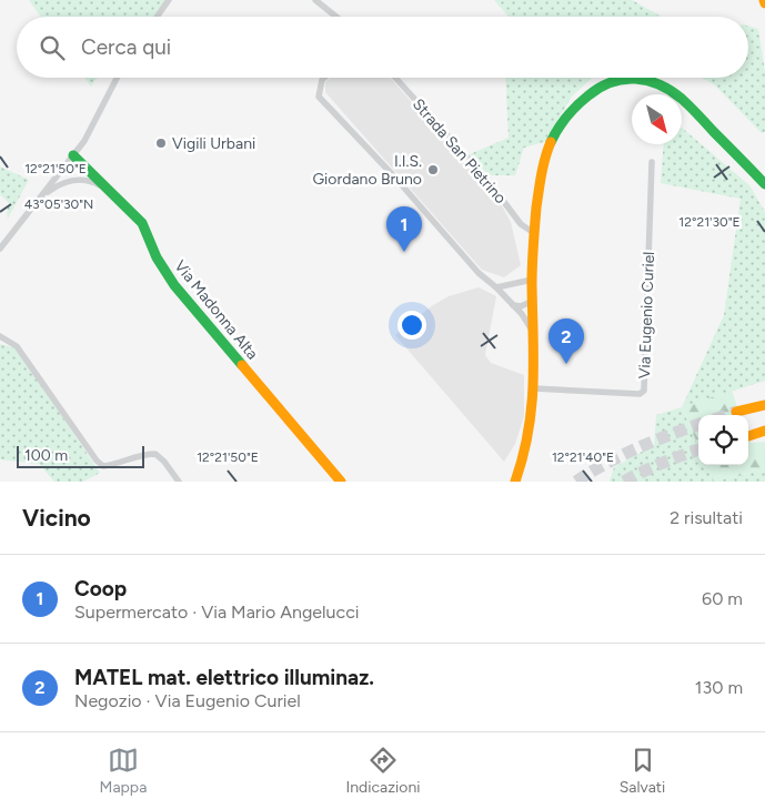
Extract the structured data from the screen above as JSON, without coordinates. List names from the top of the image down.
{
  "streets": {
    "main road": ["Via Madonna Alta"],
    "street": ["Strada San Pietrino", "Via Eugenio Curiel"]
  },
  "places": ["Vigili Urbani", "I.I.S. Giordano Bruno"],
  "scale_bar": "100 m",
  "north": "bottom right",
  "page": {
    "search": "Cerca qui",
    "pins": ["1", "2"],
    "scale": "100 m",
    "heading": ["Vicino", "2 risultati"],
    "list": [
      {
        "mark": "1",
        "name": "Coop",
        "note": "Supermercato · Via Mario Angelucci",
        "value": "60 m"
      },
      {
        "mark": "2",
        "name": "MATEL mat. elettrico illuminaz.",
        "note": "Negozio · Via Eugenio Curiel",
        "value": "130 m"
      }
    ],
    "nav": ["Mappa", "Indicazioni", "Salvati"]
  },
  "coordinates": [
    "12°21'50\"E",
    "43°05'30\"N",
    "12°21'30\"E",
    "12°21'40\"E"
  ]
}
